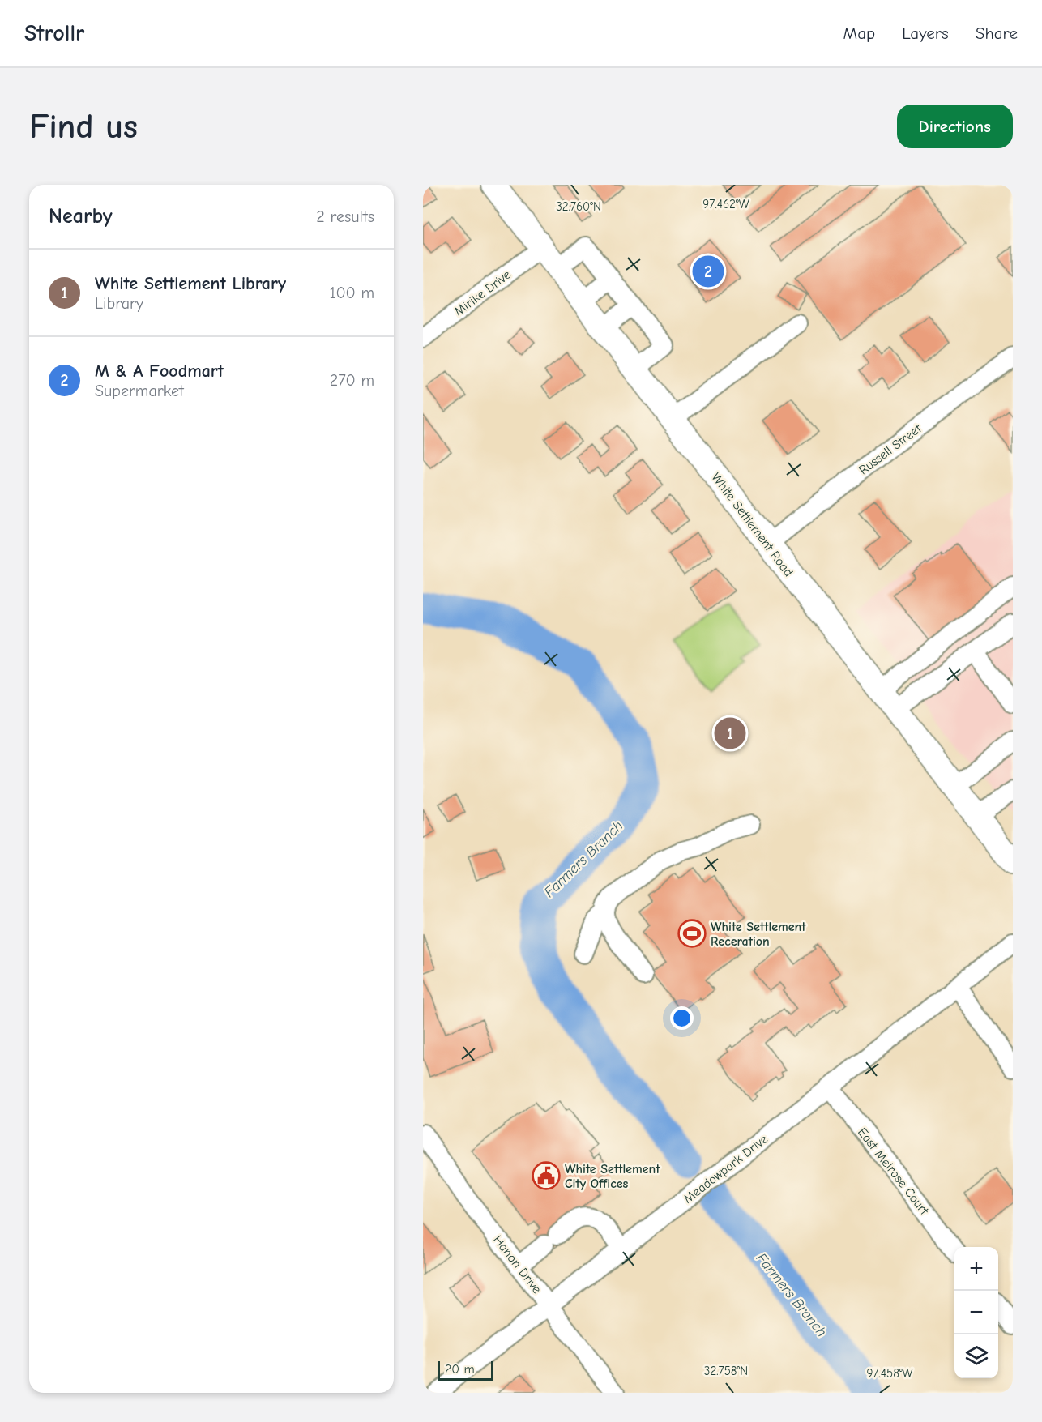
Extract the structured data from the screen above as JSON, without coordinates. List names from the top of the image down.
{
  "streets": {
    "main road": ["White Settlement Road"],
    "street": [
      "Mirike Drive",
      "Russell Street",
      "Meadowpark Drive",
      "East Melrose Court",
      "Hanon Drive"
    ]
  },
  "crossings": [
    ["Mirike Drive", "White Settlement Road"],
    ["Russell Street", "White Settlement Road"],
    ["Meadowpark Drive", "East Melrose Court"],
    ["Meadowpark Drive", "Hanon Drive"]
  ],
  "water": ["Farmers Branch"],
  "places": {
    "sports": ["White Settlement Receration"],
    "public building": ["White Settlement City Offices"]
  },
  "scale_bar": "20 m",
  "page": {
    "header": "Strollr",
    "nav": ["Map", "Layers", "Share"],
    "buttons": "Directions",
    "title": "Find us",
    "heading": ["Nearby", "2 results"],
    "list": [
      {
        "mark": "1",
        "name": "White Settlement Library",
        "note": "Library",
        "value": "100 m"
      },
      {
        "mark": "2",
        "name": "M & A Foodmart",
        "note": "Supermarket",
        "value": "270 m"
      }
    ],
    "pins": ["2", "1"],
    "map_buttons": ["+", "−"],
    "scale": "20 m"
  },
  "coordinates": [
    "97.462°W",
    "32.760°N",
    "32.758°N",
    "97.458°W"
  ]
}
